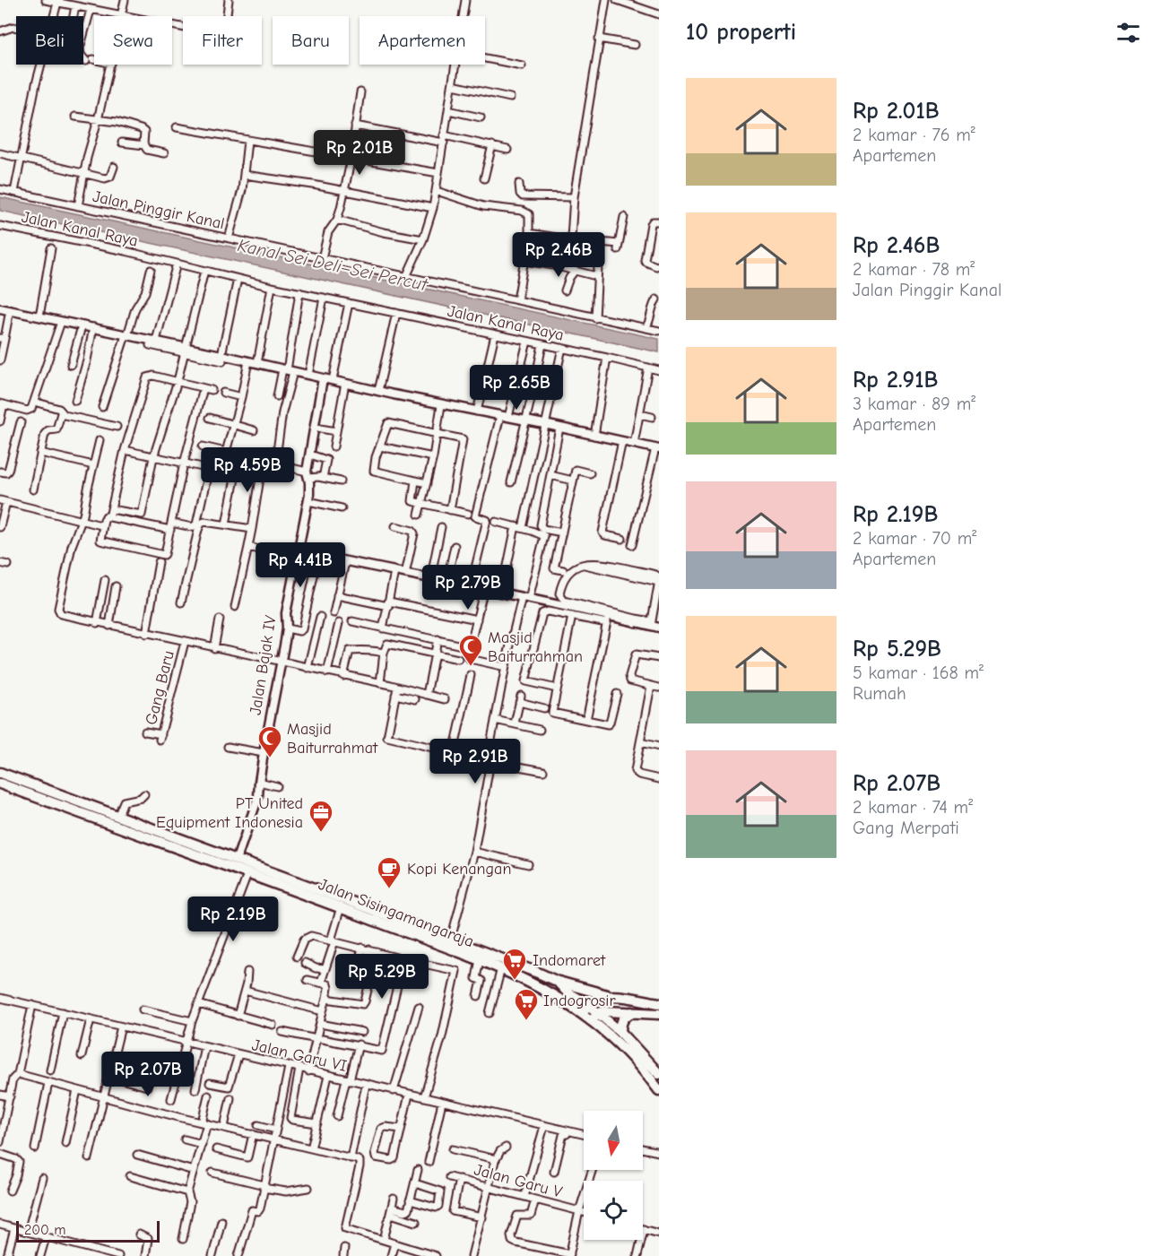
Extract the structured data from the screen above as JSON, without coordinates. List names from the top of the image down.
{
  "streets": {
    "main road": ["Jalan Sisingamangaraja"],
    "street": [
      "Jalan Pinggir Kanal",
      "Jalan Kanal Raya",
      "Jalan Bajak IV",
      "Gang Baru",
      "Jalan Garu VI",
      "Jalan Garu V"
    ]
  },
  "crossings": [
    ["Jalan Bajak IV", "Jalan Sisingamangaraja"]
  ],
  "water": ["Kanal Sei Deli–Sei Percut"],
  "places": {
    "mosque": ["Masjid Baiturrahman", "Masjid Baiturrahmat"],
    "office": ["PT United Equipment Indonesia"],
    "cafe": ["Kopi Kenangan"],
    "supermarket": ["Indomaret", "Indogrosir"]
  },
  "scale_bar": "200 m",
  "north": "bottom",
  "page": {
    "heading": "10 properti",
    "chip": [
      "Beli",
      "Sewa",
      "Filter",
      "Baru",
      "Apartemen"
    ],
    "list": [
      {
        "name": "Rp 2.01B",
        "note": "2 kamar · 76 m² · Apartemen"
      },
      {
        "name": "Rp 2.46B",
        "note": "2 kamar · 78 m² · Jalan Pinggir Kanal"
      },
      {
        "name": "Rp 2.91B",
        "note": "3 kamar · 89 m² · Apartemen"
      },
      {
        "name": "Rp 2.19B",
        "note": "2 kamar · 70 m² · Apartemen"
      },
      {
        "name": "Rp 5.29B",
        "note": "5 kamar · 168 m² · Rumah"
      },
      {
        "name": "Rp 2.07B",
        "note": "2 kamar · 74 m² · Gang Merpati"
      }
    ],
    "price": [
      "Rp 2.01B",
      "Rp 2.46B",
      "Rp 2.65B",
      "Rp 4.59B",
      "Rp 4.41B",
      "Rp 2.79B",
      "Rp 2.91B",
      "Rp 2.19B",
      "Rp 5.29B",
      "Rp 2.07B"
    ],
    "scale": "200 m"
  }
}
